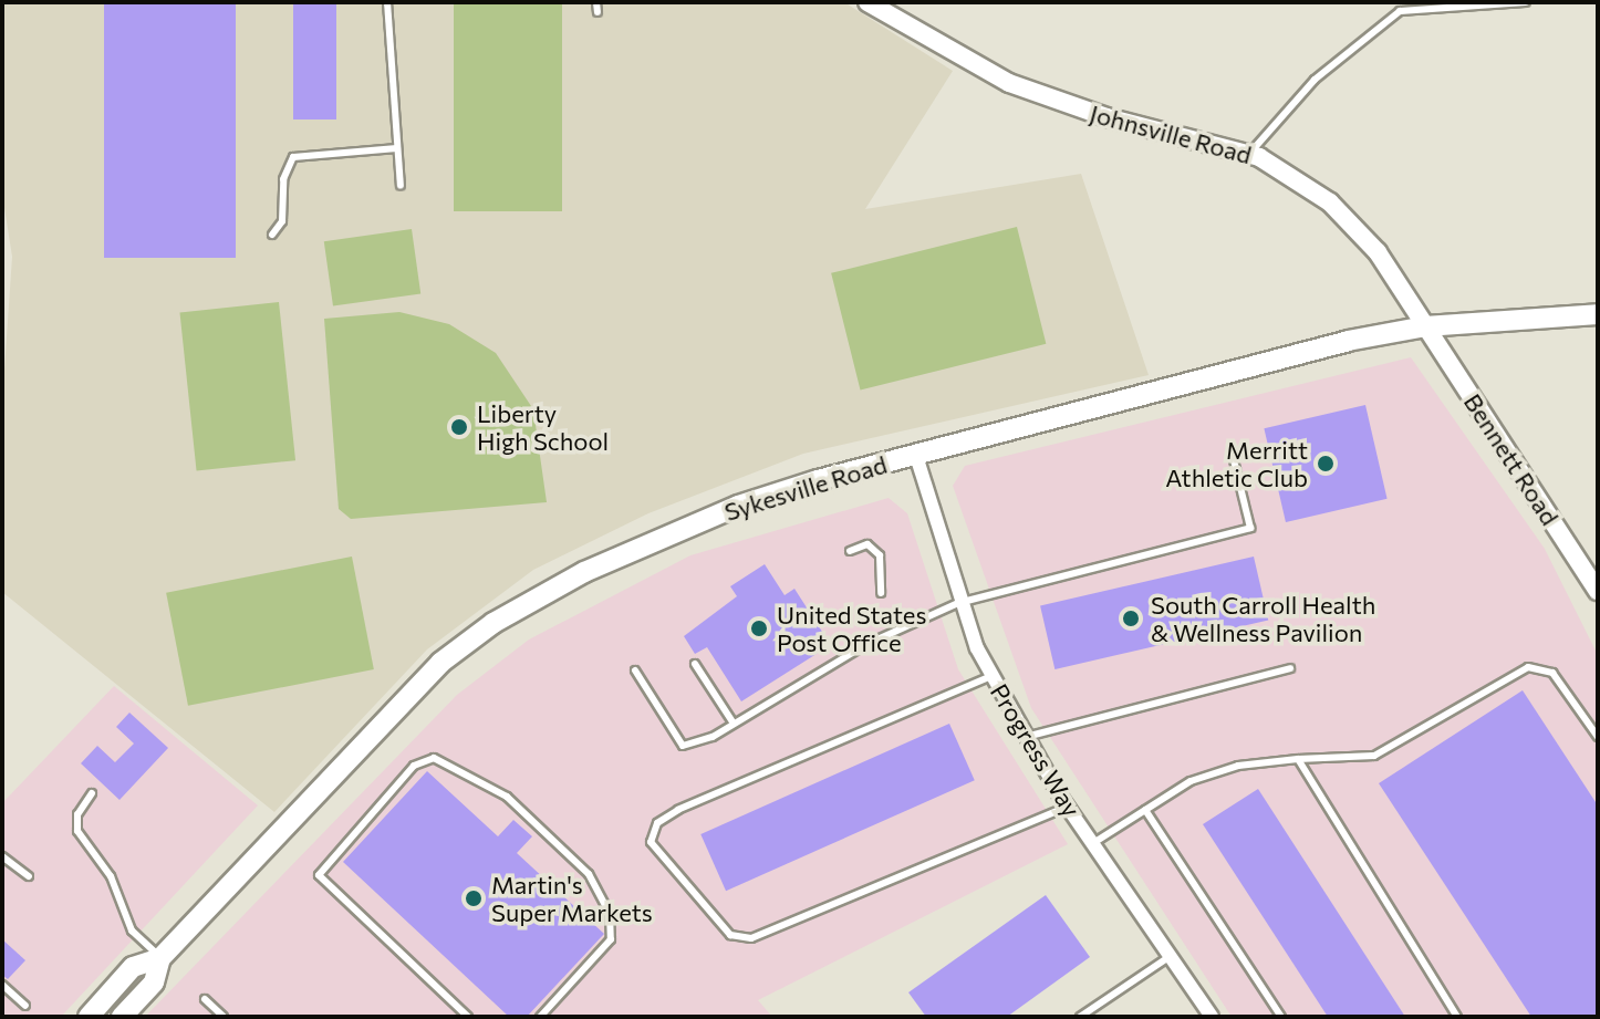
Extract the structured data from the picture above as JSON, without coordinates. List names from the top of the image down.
{
  "streets": {
    "main road": ["Sykesville Road"],
    "street": ["Johnsville Road", "Bennett Road", "Progress Way"]
  },
  "crossings": [
    ["Johnsville Road", "Bennett Road"],
    ["Johnsville Road", "Sykesville Road"],
    ["Bennett Road", "Sykesville Road"],
    ["Sykesville Road", "Progress Way"]
  ],
  "places": [
    "Liberty High School",
    "Merritt Athletic Club",
    "South Carroll Health & Wellness Pavilion",
    "United States Post Office",
    "Martin's Super Markets"
  ]
}
